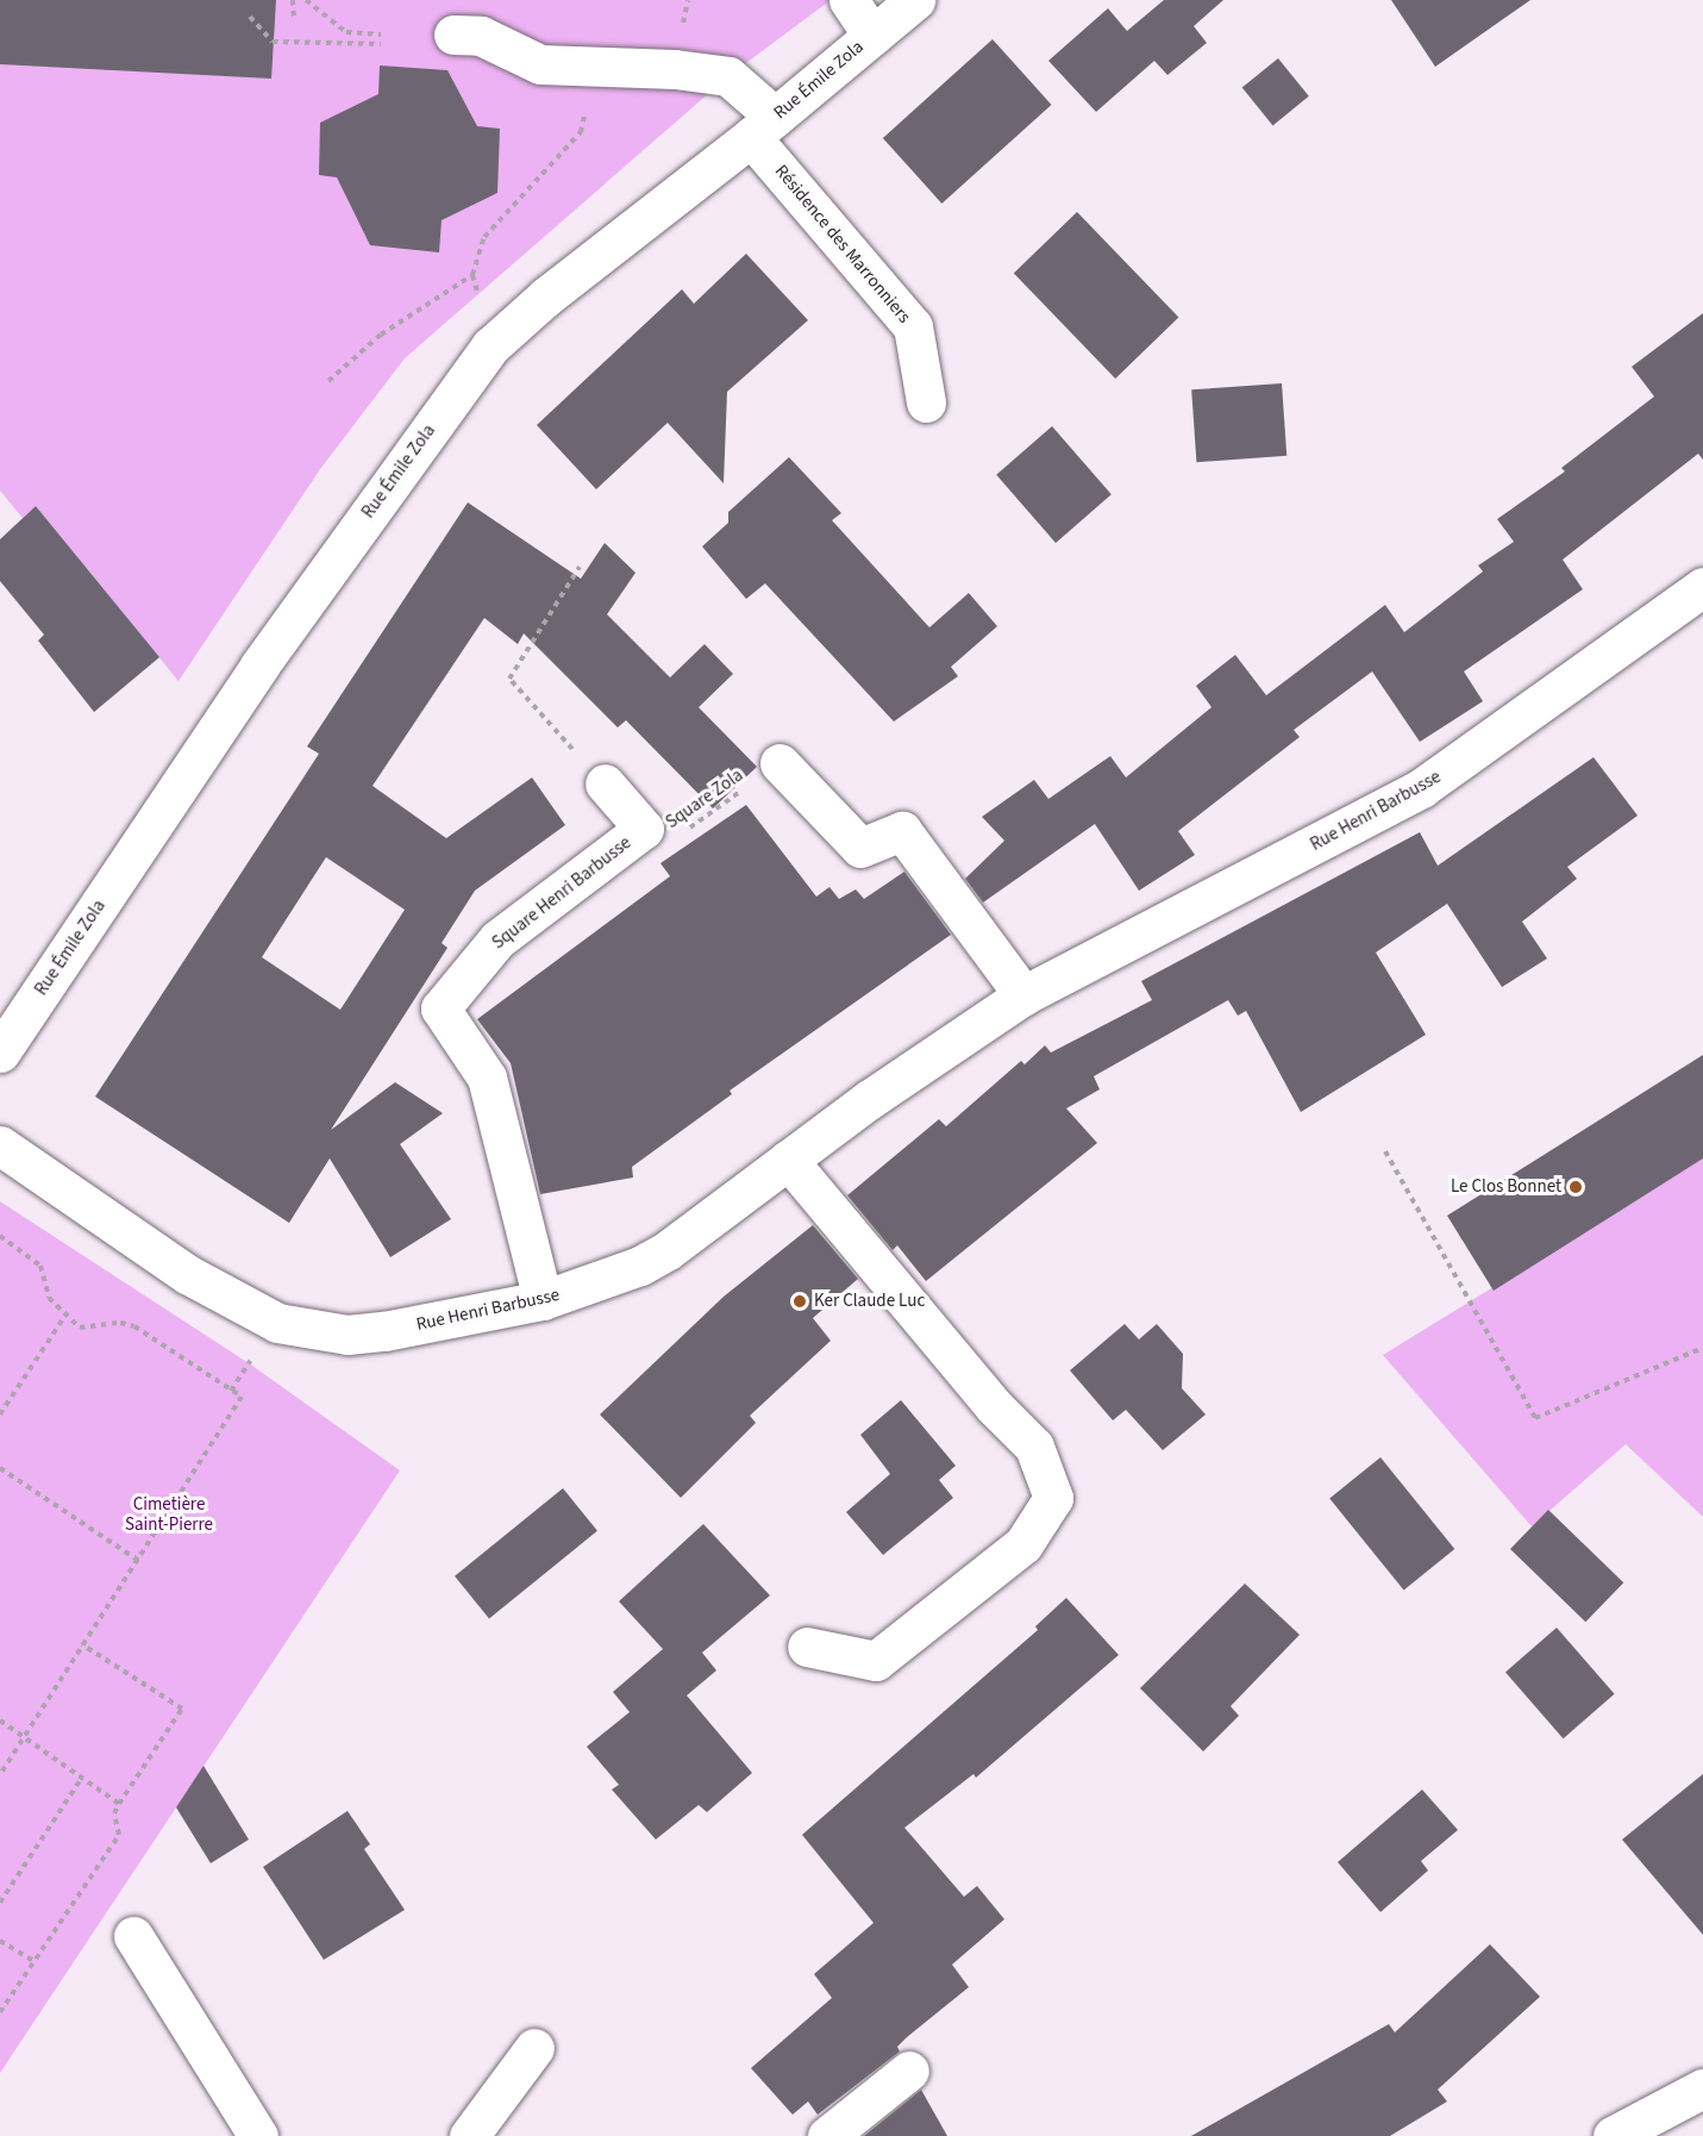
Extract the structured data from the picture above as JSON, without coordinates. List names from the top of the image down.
{
  "streets": {
    "street": [
      "Rue Émile Zola",
      "Résidence des Marronniers",
      "Rue Henri Barbusse",
      "Square Henri Barbusse"
    ],
    "path": ["Square Zola"]
  },
  "crossings": [
    ["Rue Émile Zola", "Résidence des Marronniers"],
    ["Square Zola", "Square Henri Barbusse"],
    ["Rue Henri Barbusse", "Square Henri Barbusse"]
  ],
  "parks": ["Cimetière Saint-Pierre"],
  "places": ["Le Clos Bonnet", "Ker Claude Luc"]
}
